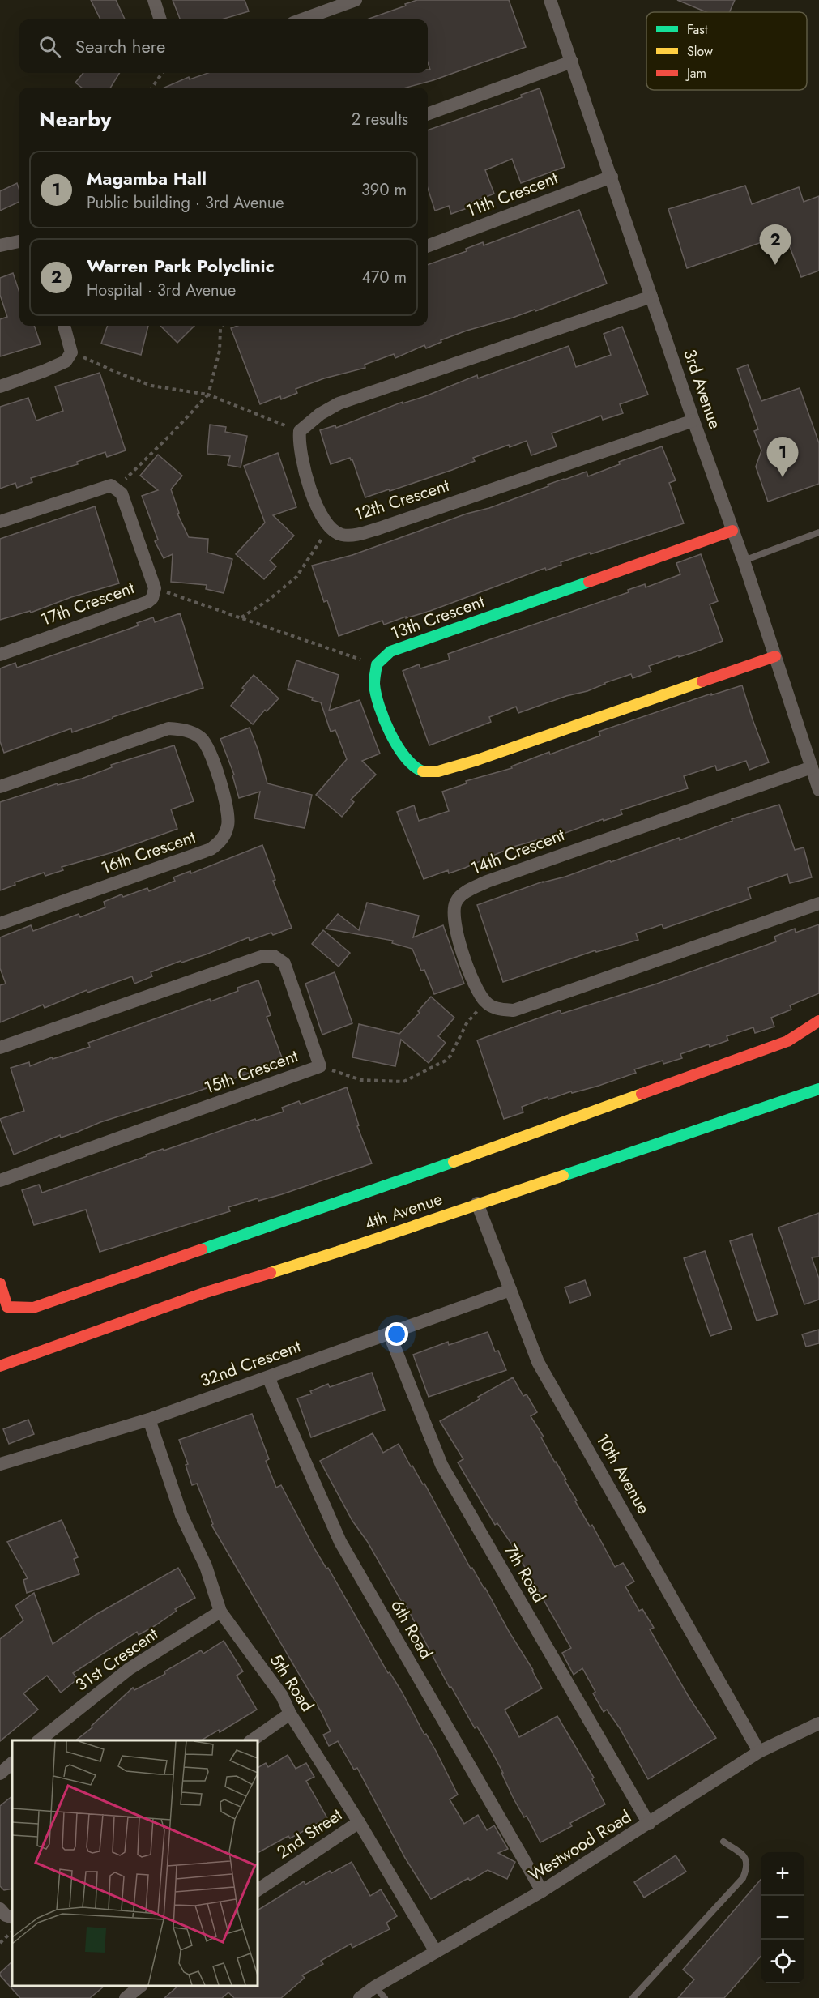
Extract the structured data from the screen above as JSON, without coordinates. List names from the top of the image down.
{
  "streets": {
    "street": [
      "11th Crescent",
      "3rd Avenue",
      "12th Crescent",
      "17th Crescent",
      "13th Crescent",
      "14th Crescent",
      "16th Crescent",
      "15th Crescent",
      "4th Avenue",
      "32nd Crescent",
      "10th Avenue",
      "7th Road",
      "6th Road",
      "31st Crescent",
      "5th Road",
      "2nd Street",
      "Westwood Road"
    ]
  },
  "crossings": [
    ["11th Crescent", "3rd Avenue"],
    ["3rd Avenue", "12th Crescent"],
    ["3rd Avenue", "13th Crescent"],
    ["3rd Avenue", "14th Crescent"],
    ["4th Avenue", "10th Avenue"],
    ["32nd Crescent", "10th Avenue"],
    ["32nd Crescent", "7th Road"],
    ["32nd Crescent", "6th Road"],
    ["32nd Crescent", "5th Road"],
    ["10th Avenue", "Westwood Road"],
    ["7th Road", "Westwood Road"],
    ["6th Road", "Westwood Road"],
    ["31st Crescent", "5th Road"],
    ["5th Road", "2nd Street"],
    ["5th Road", "Westwood Road"]
  ],
  "legend": ["Fast", "Slow", "Jam"],
  "page": {
    "search": "Search here",
    "heading": ["Nearby", "2 results"],
    "list": [
      {
        "mark": "1",
        "name": "Magamba Hall",
        "note": "Public building · 3rd Avenue",
        "value": "390 m"
      },
      {
        "mark": "2",
        "name": "Warren Park Polyclinic",
        "note": "Hospital · 3rd Avenue",
        "value": "470 m"
      }
    ],
    "pins": ["2", "1"],
    "map_buttons": ["+", "−"]
  }
}
